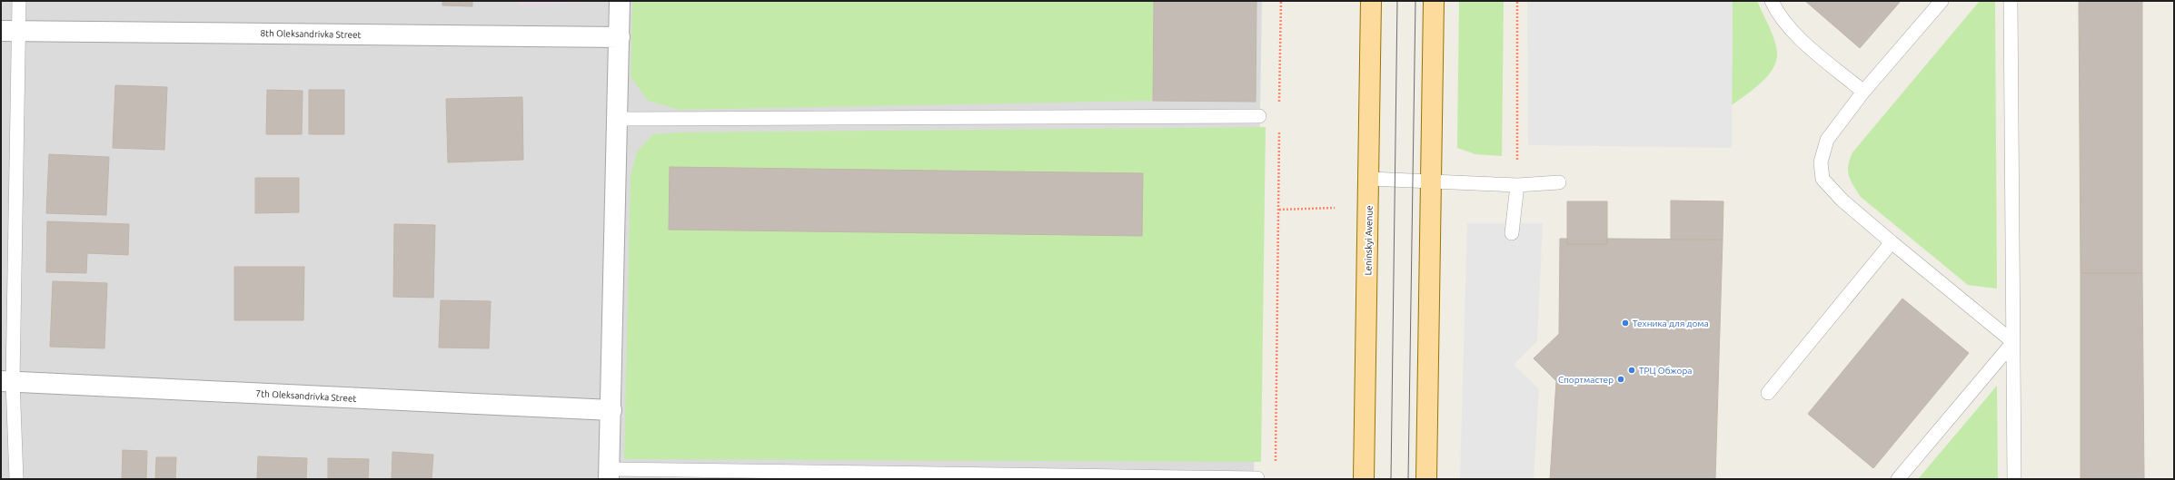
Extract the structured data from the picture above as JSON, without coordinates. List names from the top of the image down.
{
  "streets": {
    "main road": ["Leninskyi Avenue"],
    "street": ["8th Oleksandrivka Street", "7th Oleksandrivka Street"]
  },
  "places": ["Техника для дома", "ТРЦ Обжора", "Спортмастер"]
}
